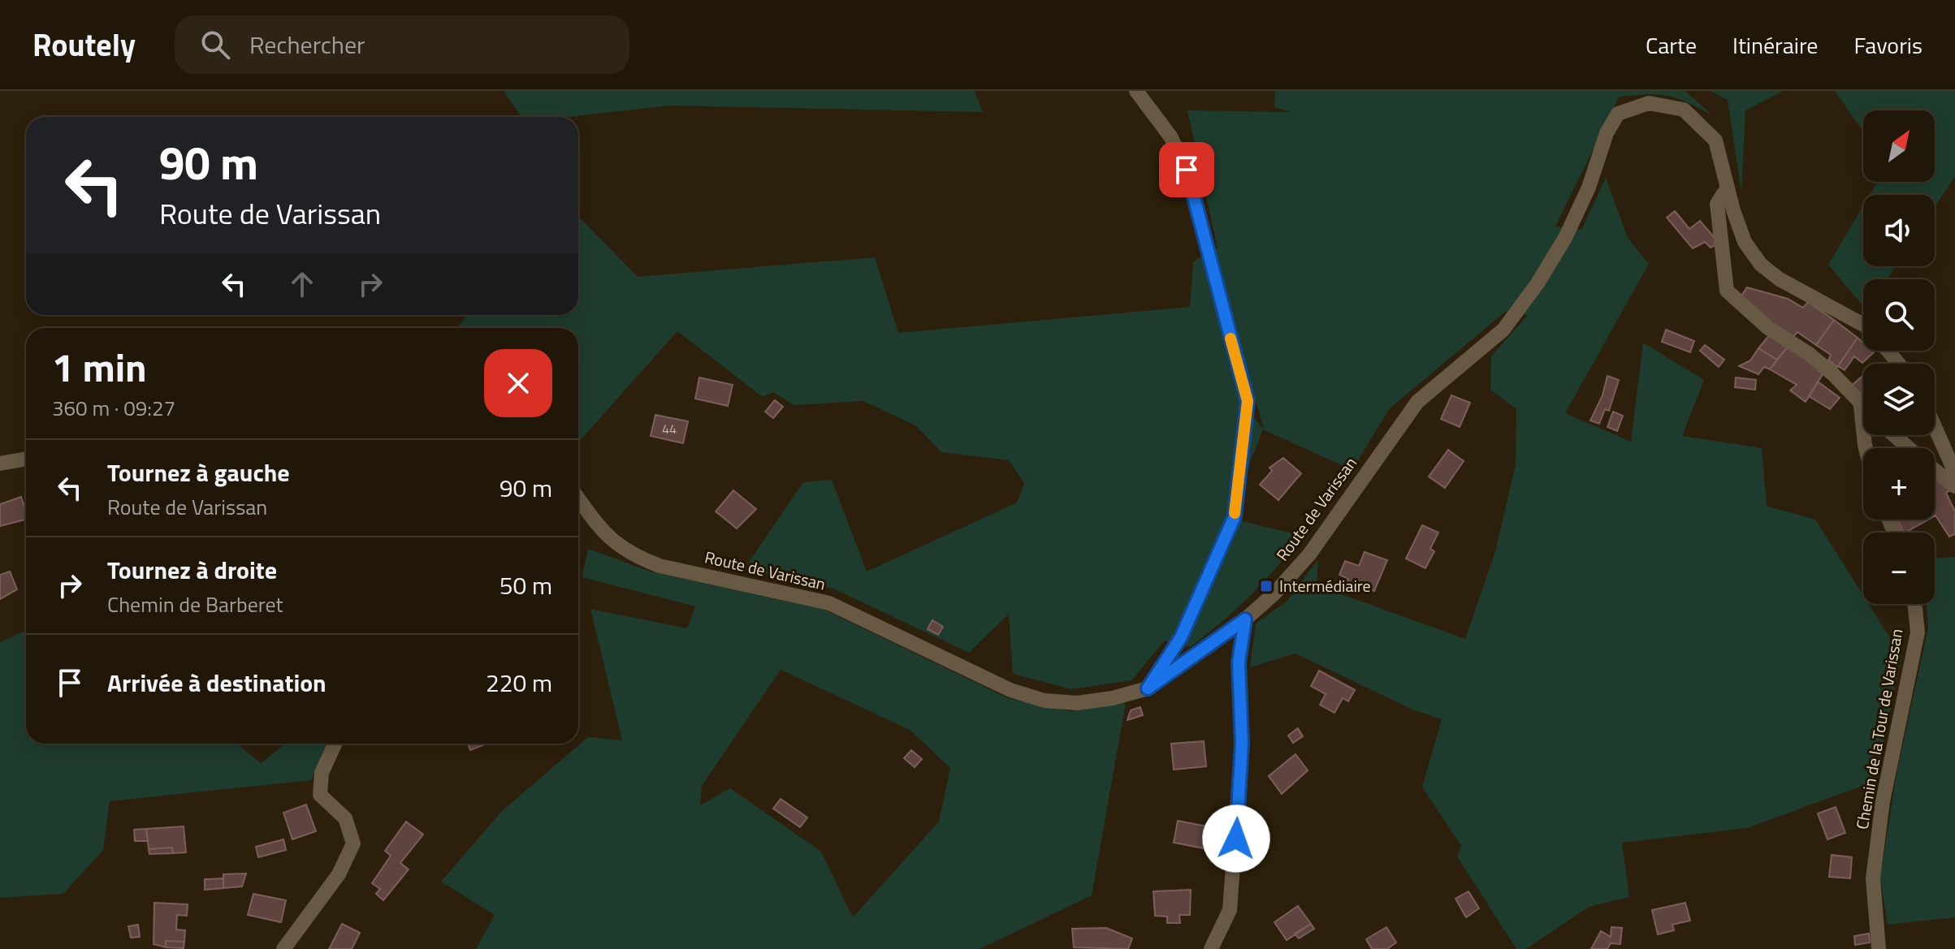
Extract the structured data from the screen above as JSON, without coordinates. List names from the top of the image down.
{
  "streets": {
    "street": ["Route de Varissan", "Chemin de la Tour de Varissan"]
  },
  "places": {
    "transit": ["Intermédiaire"]
  },
  "house_numbers": ["44"],
  "north": "top right",
  "page": {
    "header": "Routely",
    "search": "Rechercher",
    "nav": ["Carte", "Itinéraire", "Favoris"],
    "map_buttons": ["+", "−"],
    "turn": ["90 m", "Route de Varissan"],
    "heading": ["1 min", "360 m · 09:27"],
    "list": [
      {
        "name": "Tournez à gauche",
        "note": "Route de Varissan",
        "value": "90 m"
      },
      {
        "name": "Tournez à droite",
        "note": "Chemin de Barberet",
        "value": "50 m"
      },
      {
        "name": "Arrivée à destination",
        "value": "220 m"
      }
    ]
  }
}
